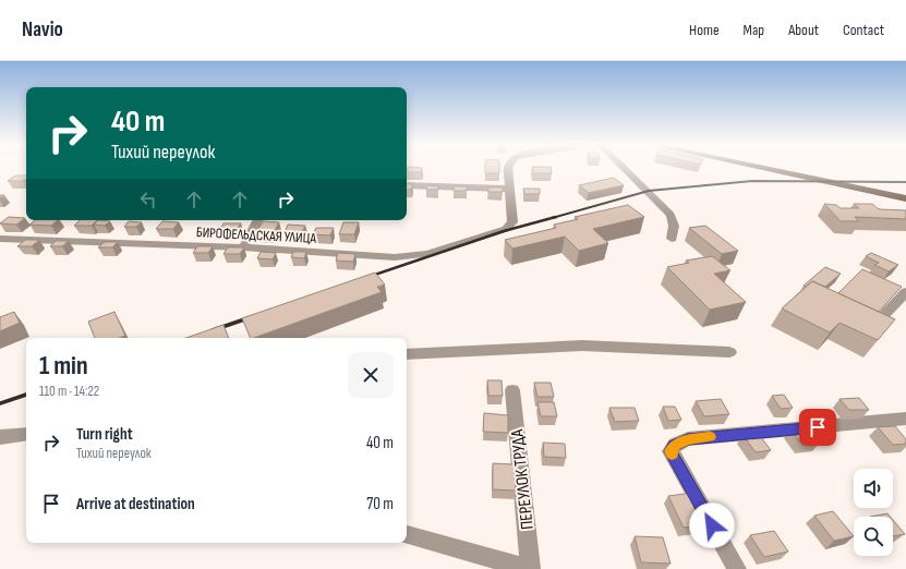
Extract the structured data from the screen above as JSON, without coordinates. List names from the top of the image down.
{
  "streets": {
    "street": ["БИРОФЕЛЬДСКАЯ УЛИЦА", "ПЕРЕУЛОК ТРУДА"]
  },
  "page": {
    "header": "Navio",
    "nav": [
      "Home",
      "Map",
      "About",
      "Contact"
    ],
    "turn": ["40 m", "Тихий переулок"],
    "heading": ["1 min", "110 m · 14:22"],
    "list": [
      {
        "name": "Turn right",
        "note": "Тихий переулок",
        "value": "40 m"
      },
      {
        "name": "Arrive at destination",
        "value": "70 m"
      }
    ]
  }
}
